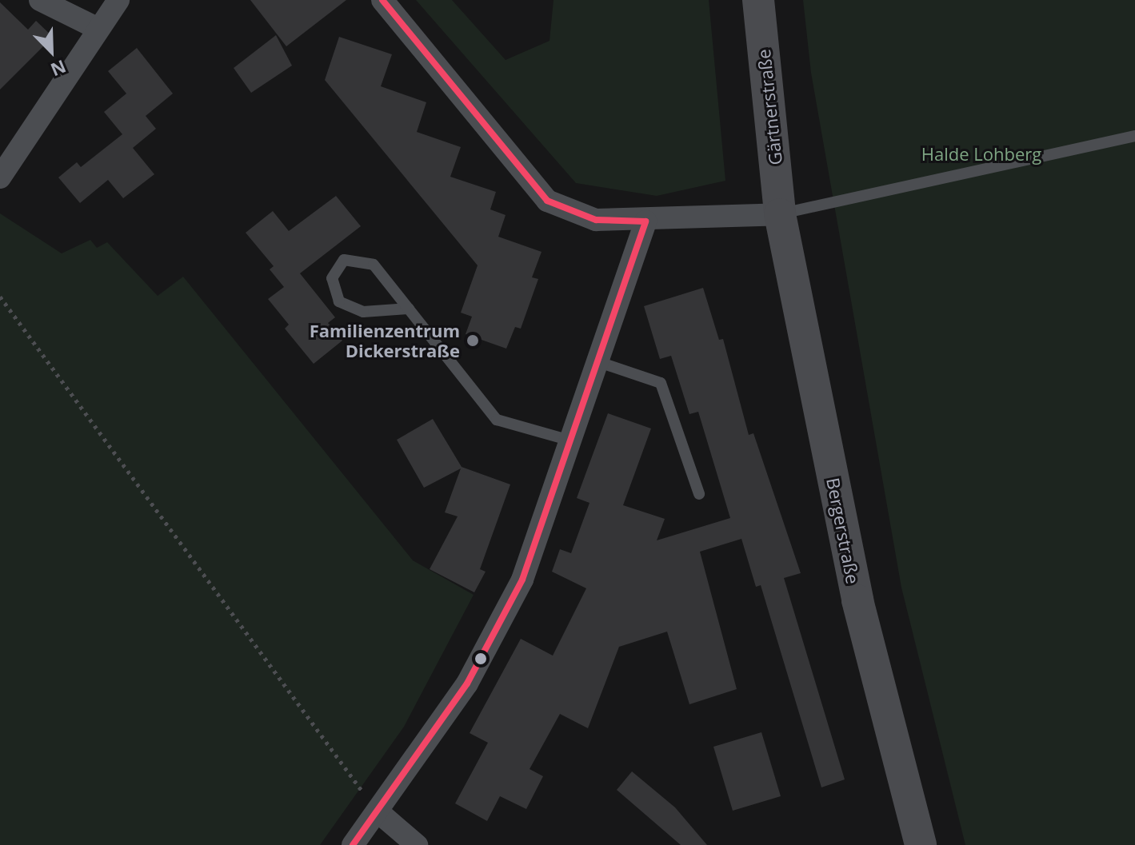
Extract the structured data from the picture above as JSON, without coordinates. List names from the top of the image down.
{
  "streets": {
    "main road": ["Gärtnerstraße", "Bergerstraße"]
  },
  "crossings": [
    ["Gärtnerstraße", "Bergerstraße"]
  ],
  "parks": ["Halde Lohberg"],
  "places": ["Familienzentrum Dickerstraße"],
  "north": "bottom right"
}
